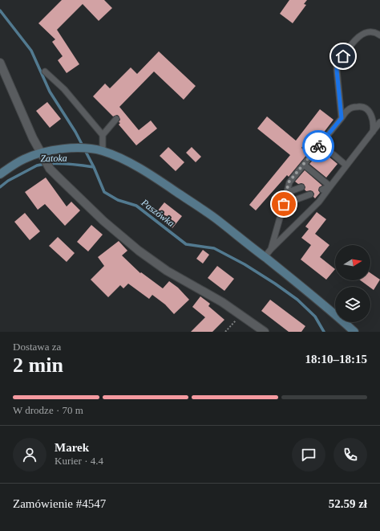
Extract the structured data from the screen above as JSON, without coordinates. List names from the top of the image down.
{
  "water": ["Zatoka", "Paszówka"],
  "north": "right",
  "page": {
    "heading": ["2 min", "Dostawa za", "18:10–18:15"],
    "panel": [
      "Marek",
      "Kurier · 4.4",
      "Zamówienie #4547",
      "52.59 zł"
    ],
    "bar": "W drodze · 70 m"
  }
}
